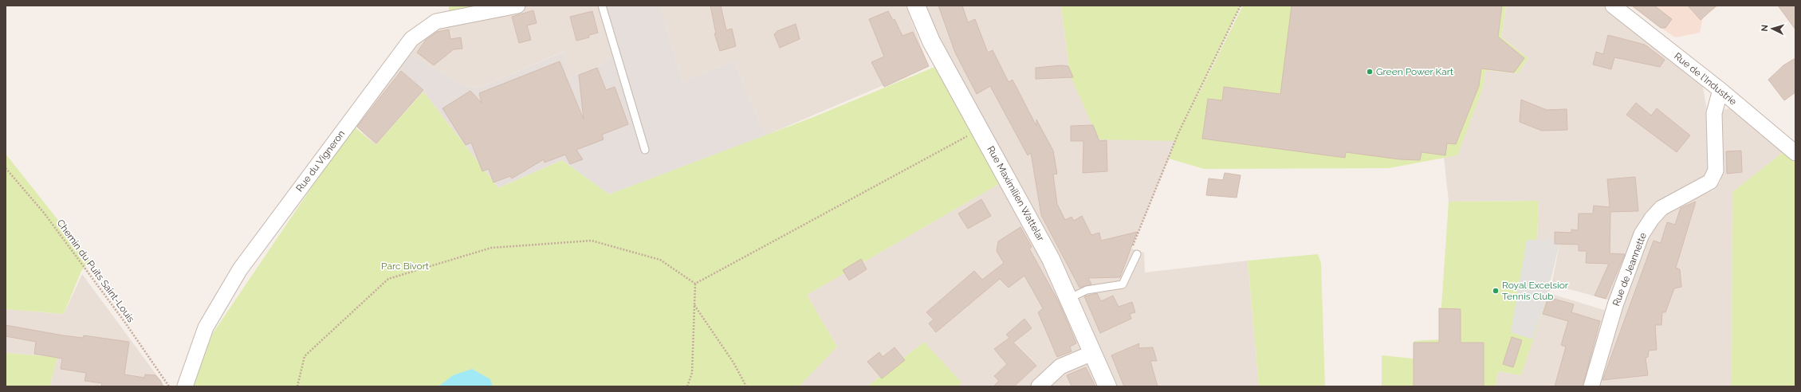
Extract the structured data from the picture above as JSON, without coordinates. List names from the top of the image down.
{
  "streets": {
    "street": [
      "Rue de l'Industrie",
      "Rue du Vigneron",
      "Rue Maximilien Wattelar",
      "Rue de Jeannette"
    ],
    "path": ["Chemin du Puits Saint-Louis"]
  },
  "crossings": [
    ["Rue de l'Industrie", "Rue de Jeannette"]
  ],
  "parks": ["Parc Bivort"],
  "places": ["Green Power Kart", "Royal Excelsior Tennis Club"],
  "north": "left"
}
